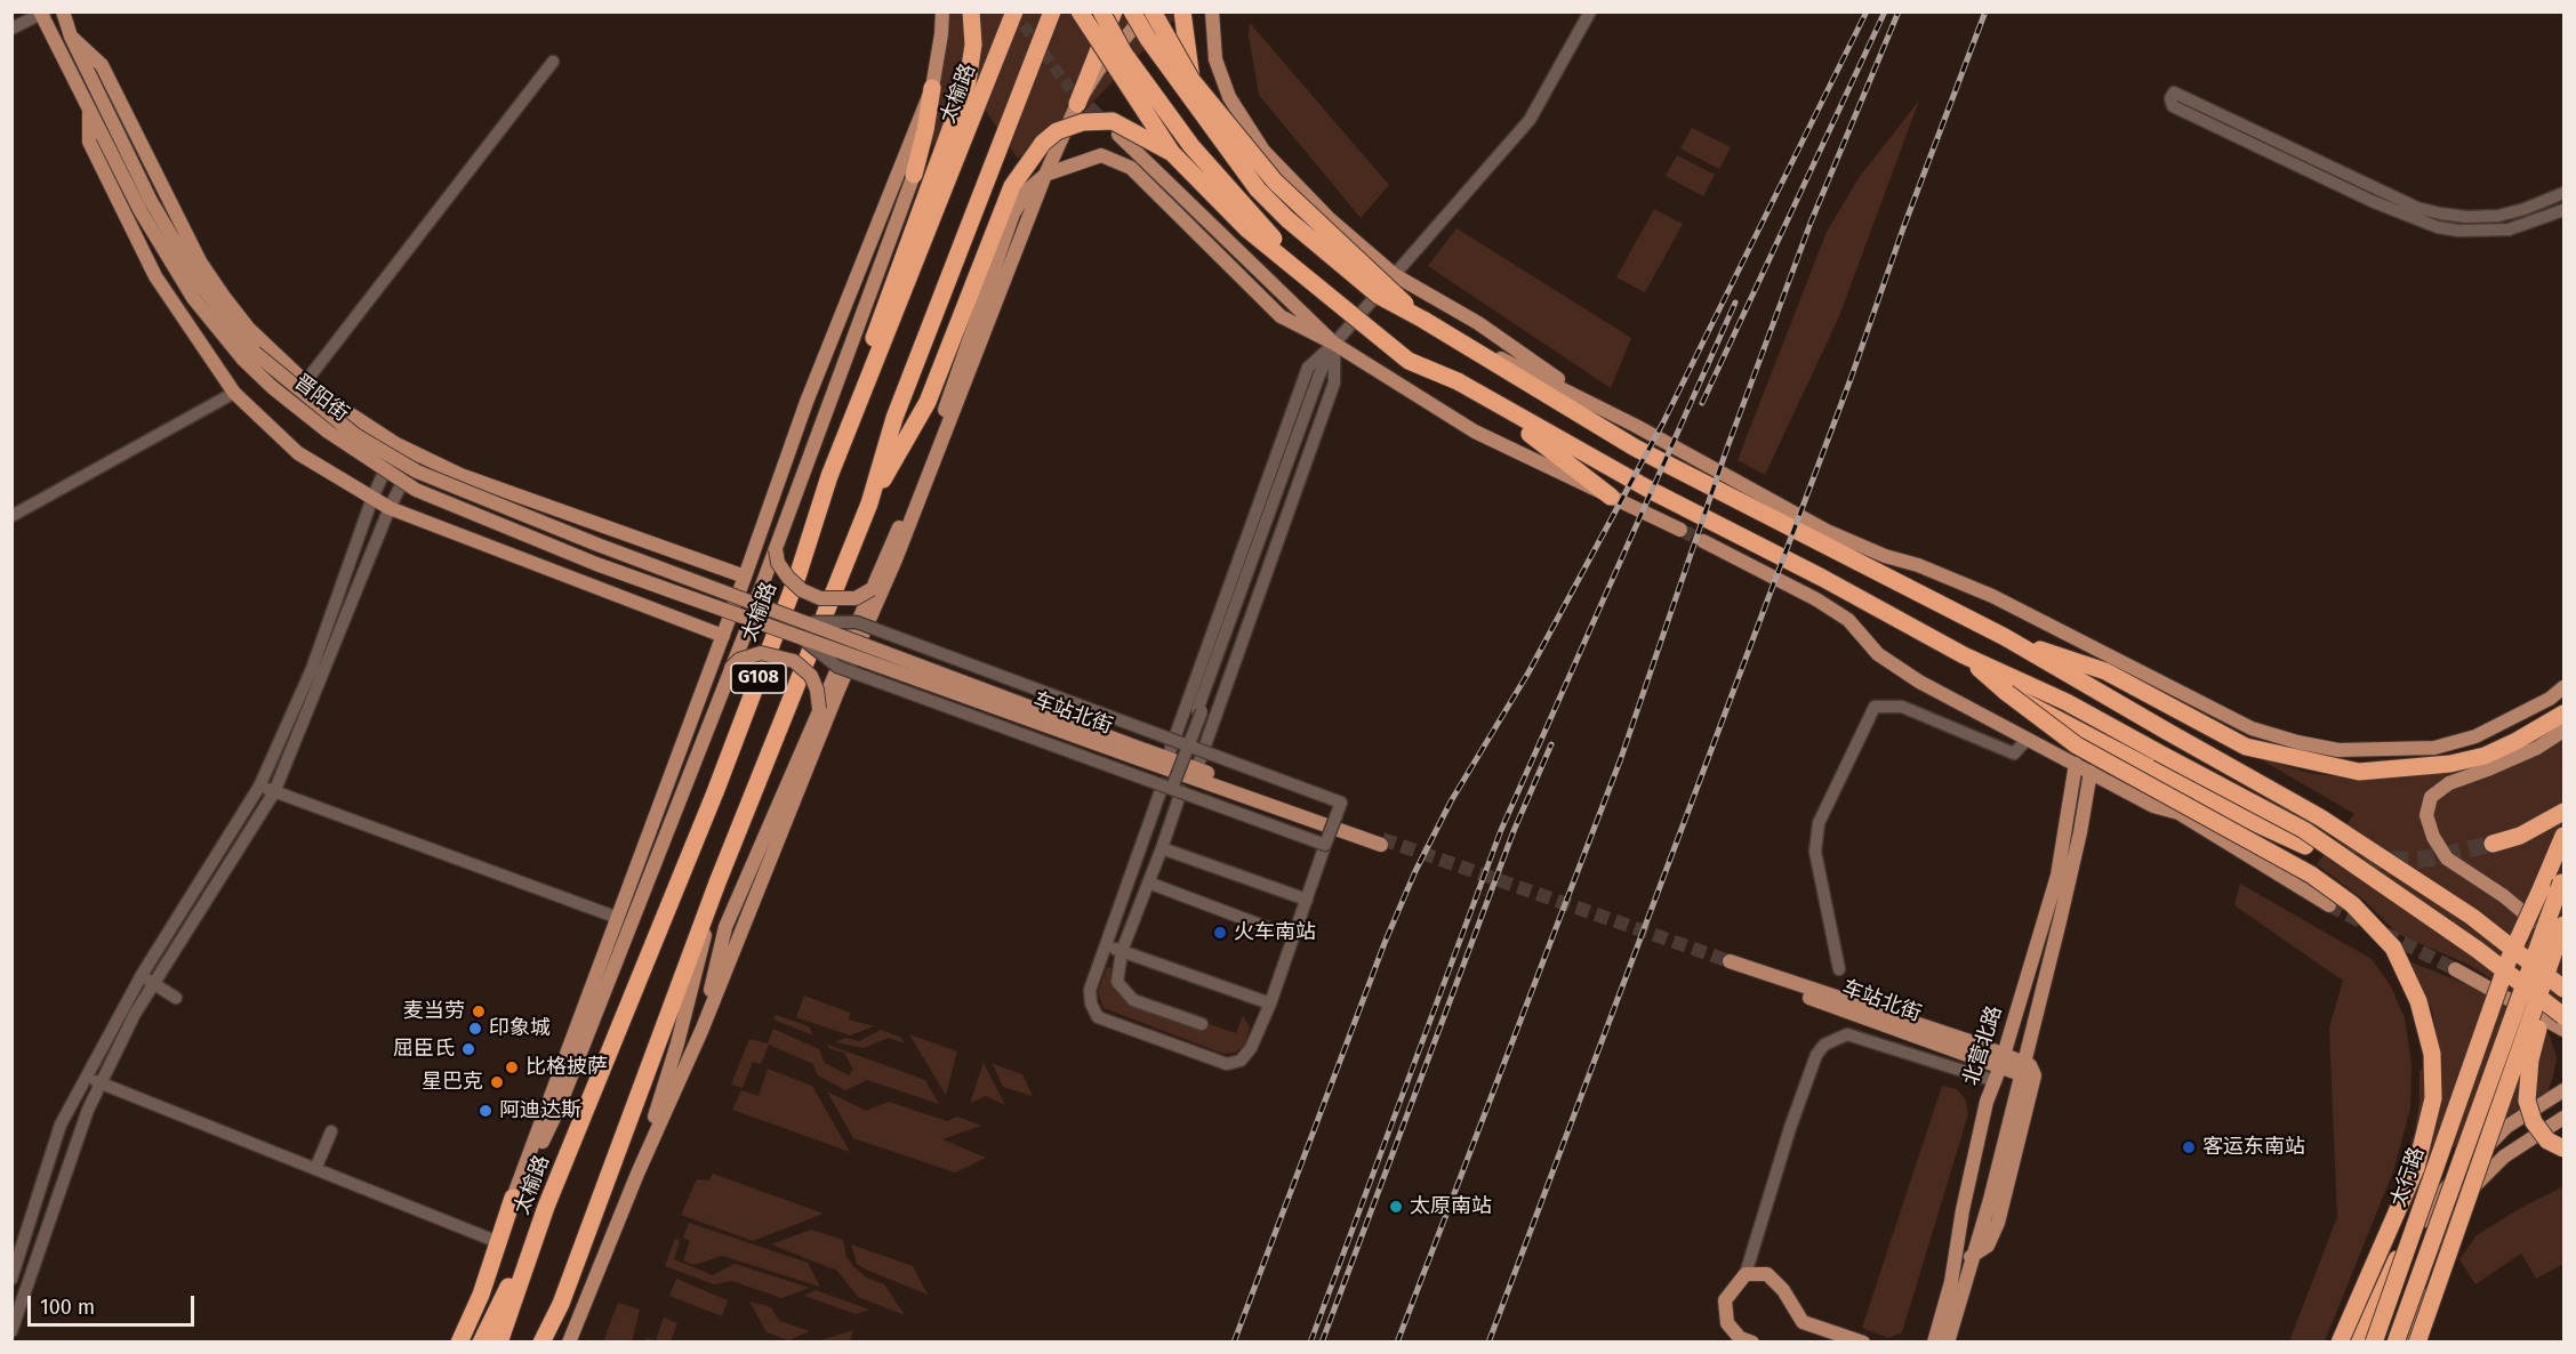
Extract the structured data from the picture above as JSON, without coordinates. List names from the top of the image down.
{
  "streets": {
    "highway": ["太榆路", "G108", "太行路"],
    "main road": ["晋阳街", "车站北街", "北营北路"]
  },
  "crossings": [
    ["车站北街", "北营北路"]
  ],
  "places": [
    "火车南站",
    "麦当劳",
    "印象城",
    "屈臣氏",
    "比格披萨",
    "星巴克",
    "阿迪达斯",
    "客运东南站",
    "太原南站"
  ],
  "scale_bar": "100 m"
}
